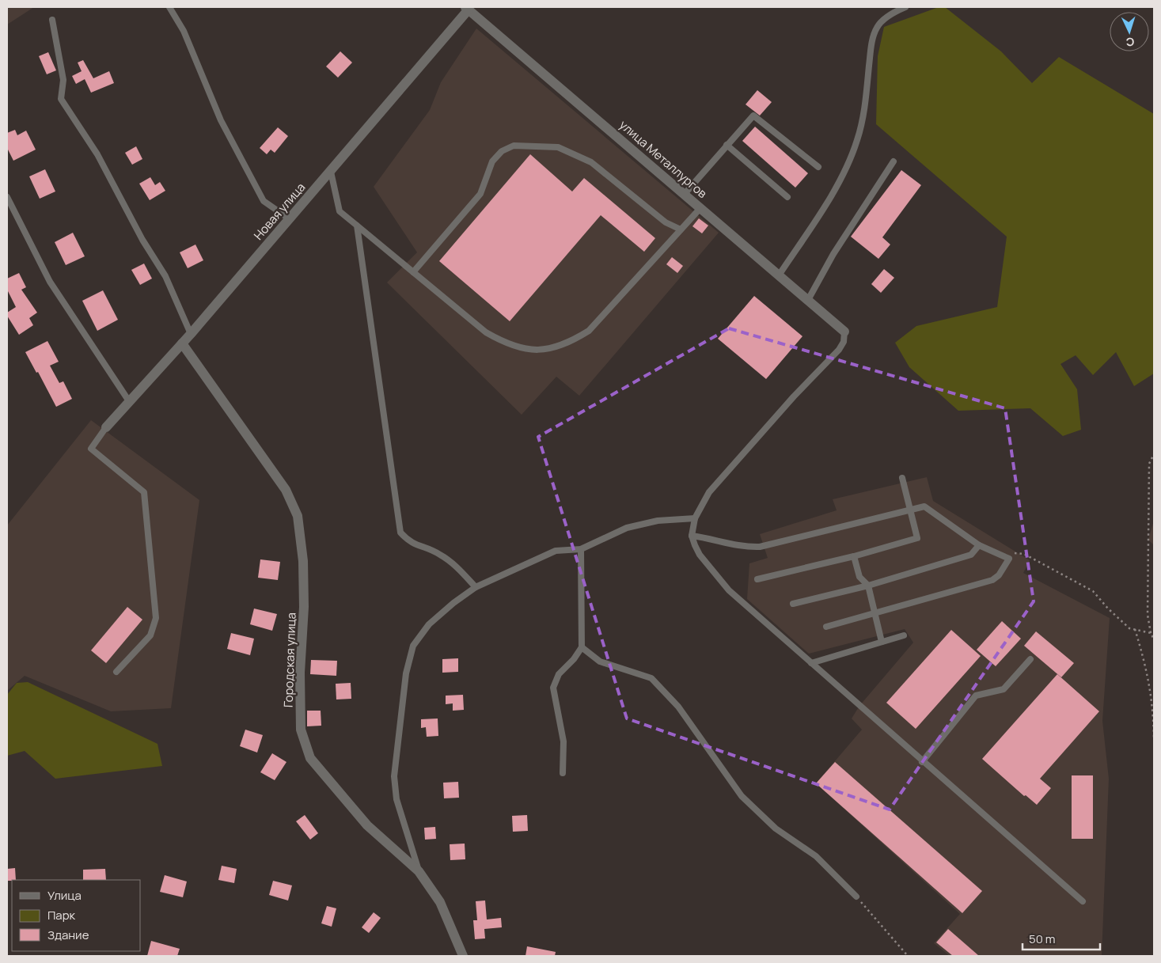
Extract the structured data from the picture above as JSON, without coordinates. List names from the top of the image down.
{
  "streets": {
    "street": ["улица Металлургов", "Новая улица", "Городская улица"]
  },
  "crossings": [
    ["улица Металлургов", "Новая улица"],
    ["Новая улица", "Городская улица"]
  ],
  "legend": ["Улица", "Парк", "Здание"],
  "scale_bar": "50 m",
  "north": "bottom"
}
